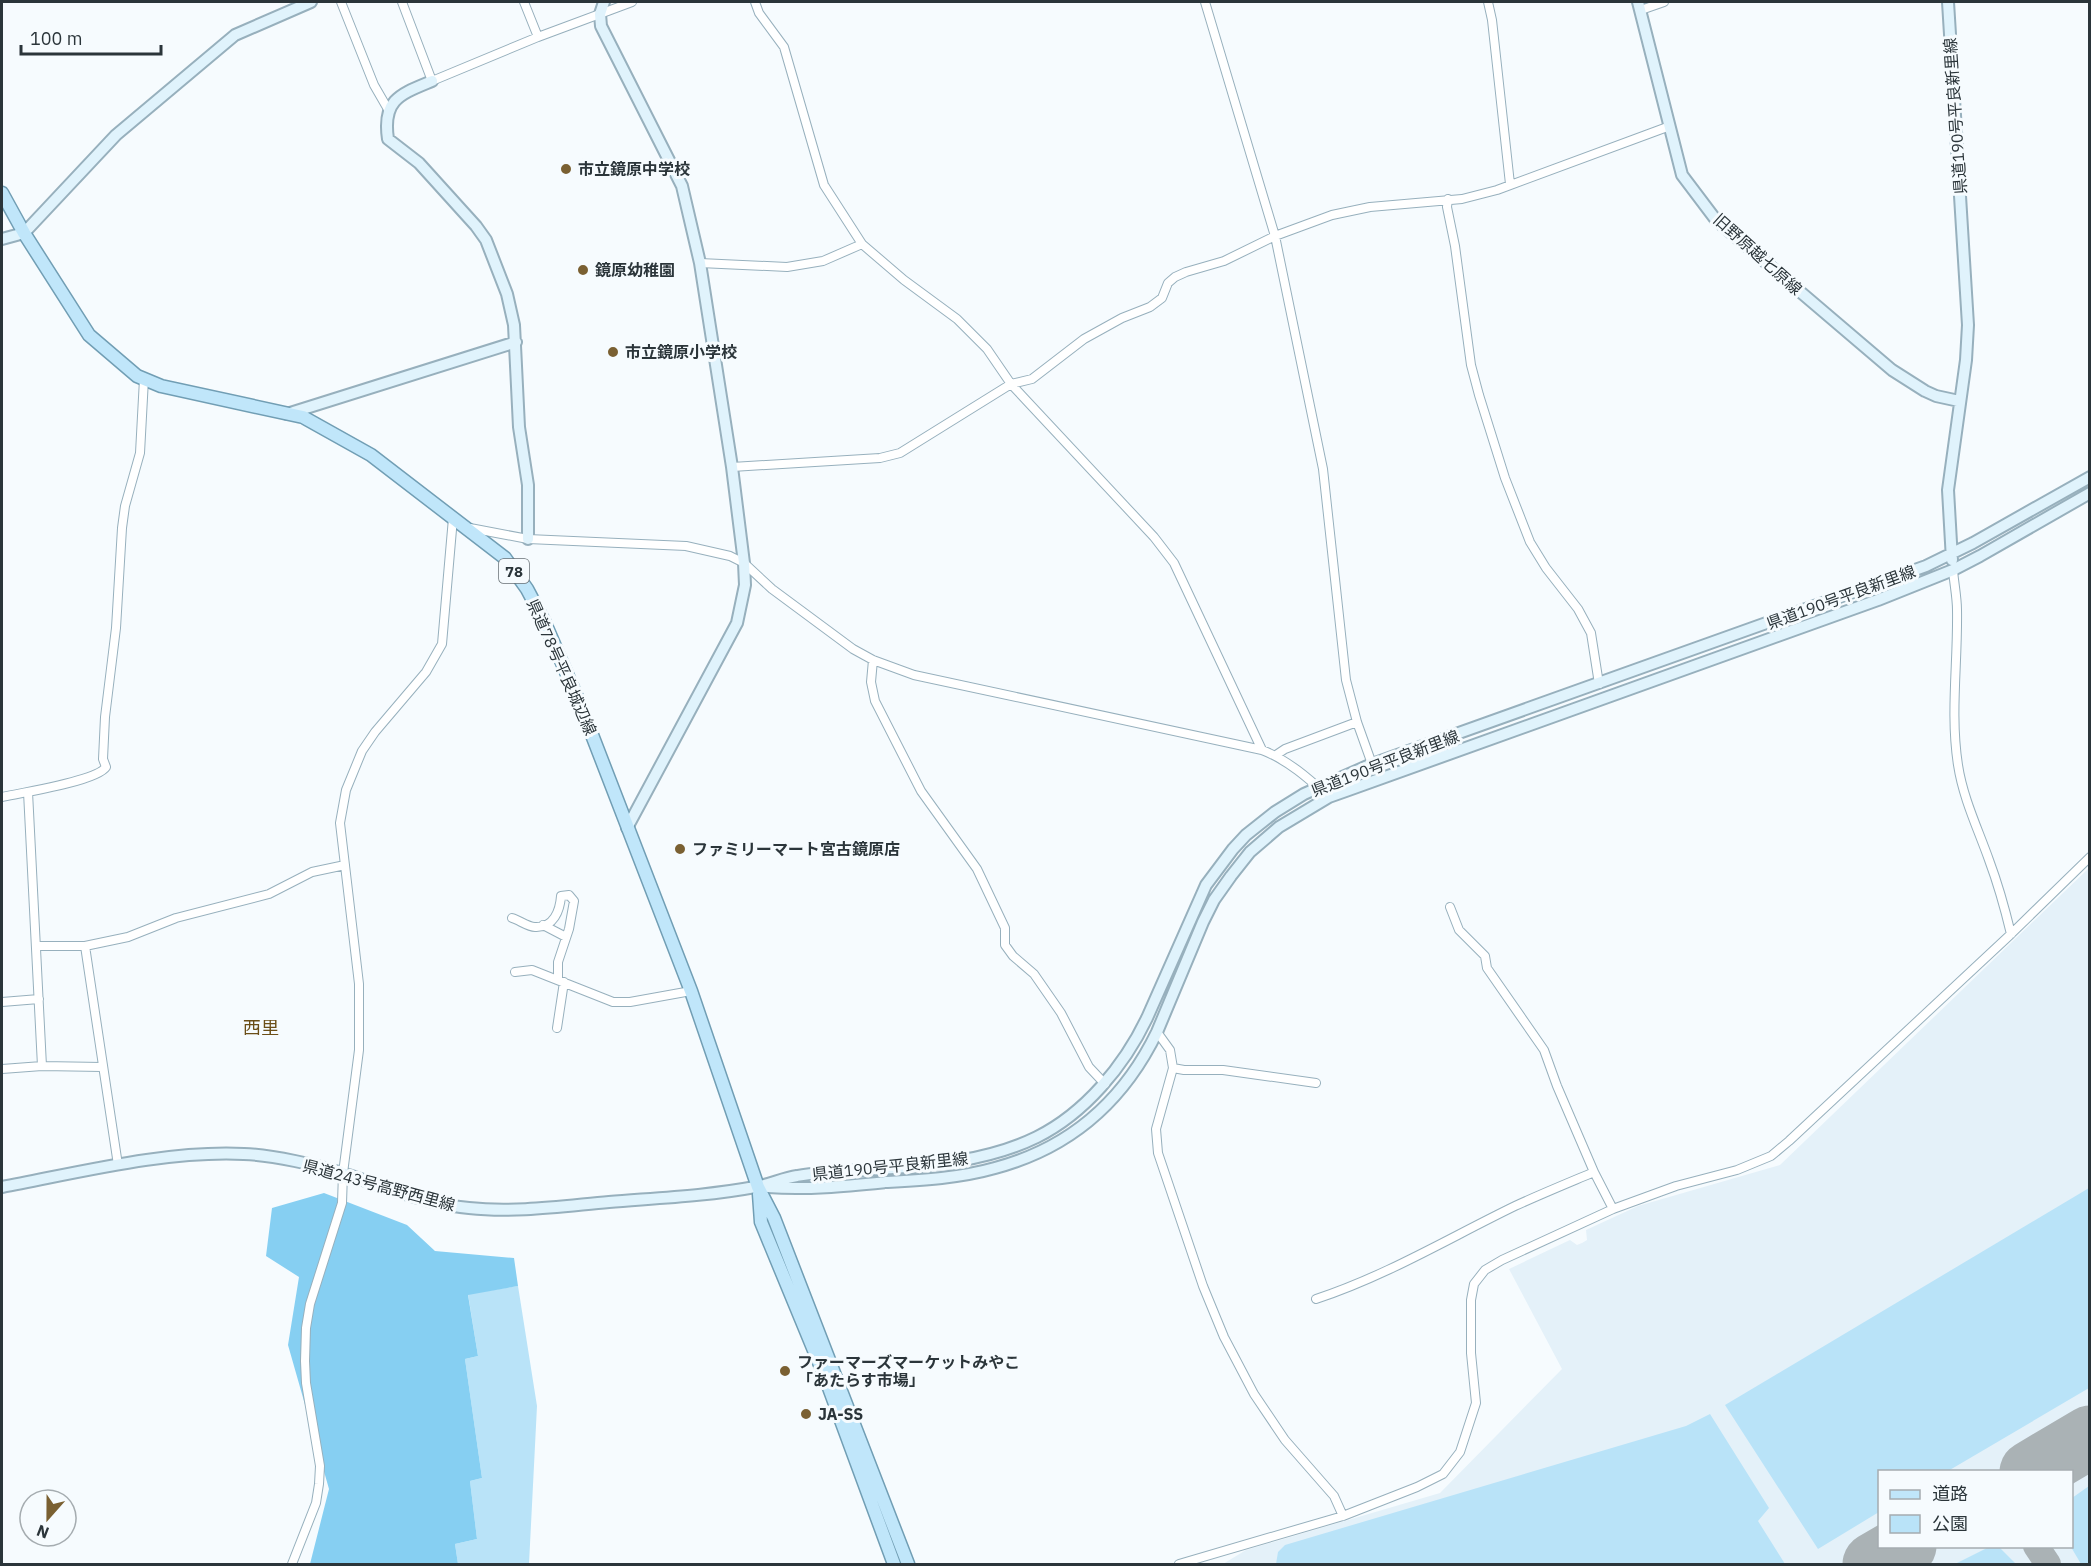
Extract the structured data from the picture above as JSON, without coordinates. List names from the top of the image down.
{
  "streets": {
    "main road": [
      "県道190号平良新里線",
      "旧野原越七原線",
      "78",
      "県道78号平良城辺線",
      "県道243号高野西里線"
    ]
  },
  "crossings": [
    ["県道190号平良新里線", "旧野原越七原線"],
    ["県道190号平良新里線", "県道78号平良城辺線"],
    ["県道190号平良新里線", "県道243号高野西里線"],
    ["県道78号平良城辺線", "県道243号高野西里線"]
  ],
  "districts": ["西里"],
  "places": [
    "市立鏡原中学校",
    "鏡原幼稚園",
    "市立鏡原小学校",
    "ファミリーマート宮古鏡原店",
    "ファーマーズマーケットみやこ 「あたらす市場」",
    "JA-SS"
  ],
  "legend": ["道路", "公園"],
  "scale_bar": "100 m",
  "north": "bottom"
}
